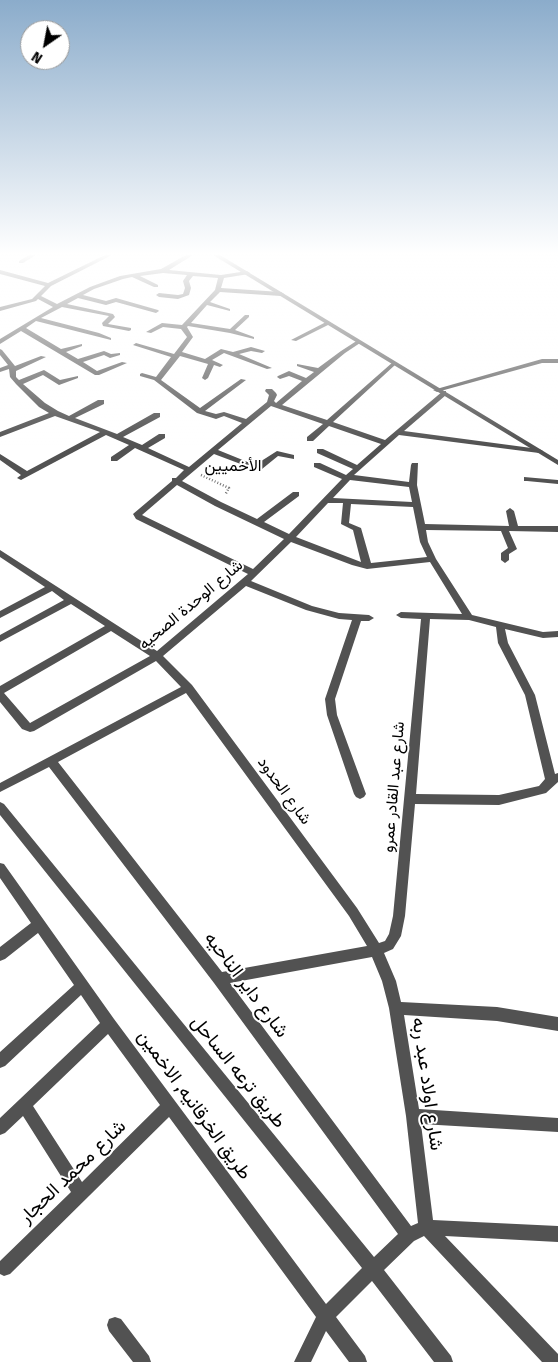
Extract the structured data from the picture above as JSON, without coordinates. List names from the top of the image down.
{
  "streets": {
    "street": [
      "شارع الوحدة الصحيه",
      "شارع عبد القادر عمرو",
      "شارع الحدود",
      "شارع داير الناحيه",
      "طريق ترعه الساحل",
      "شارع اولاد عبد ربه",
      "طريق الخرقانيه, الاخمين",
      "شارع محمد الحجار"
    ]
  },
  "crossings": [
    ["شارع الوحدة الصحيه", "شارع الحدود"],
    ["شارع عبد القادر عمرو", "شارع الحدود"],
    ["شارع عبد القادر عمرو", "شارع اولاد عبد ربه"],
    ["شارع الحدود", "شارع اولاد عبد ربه"],
    ["طريق الخرقانيه, الاخمين", "شارع محمد الحجار"]
  ],
  "districts": ["الأخميين"],
  "north": "bottom left"
}
